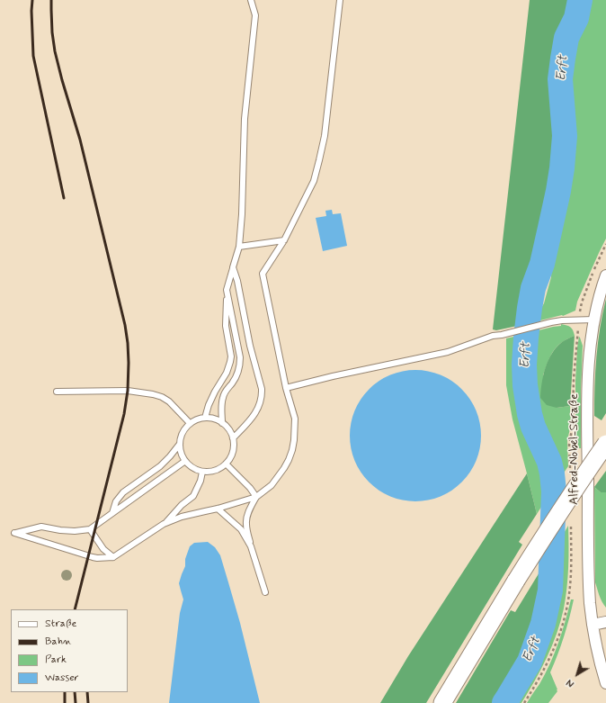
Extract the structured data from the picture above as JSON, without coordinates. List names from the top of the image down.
{
  "streets": {
    "street": ["Alfred-Nobel-Straße"]
  },
  "water": ["Erft"],
  "legend": [
    "Straße",
    "Bahn",
    "Park",
    "Wasser"
  ],
  "north": "bottom left"
}
